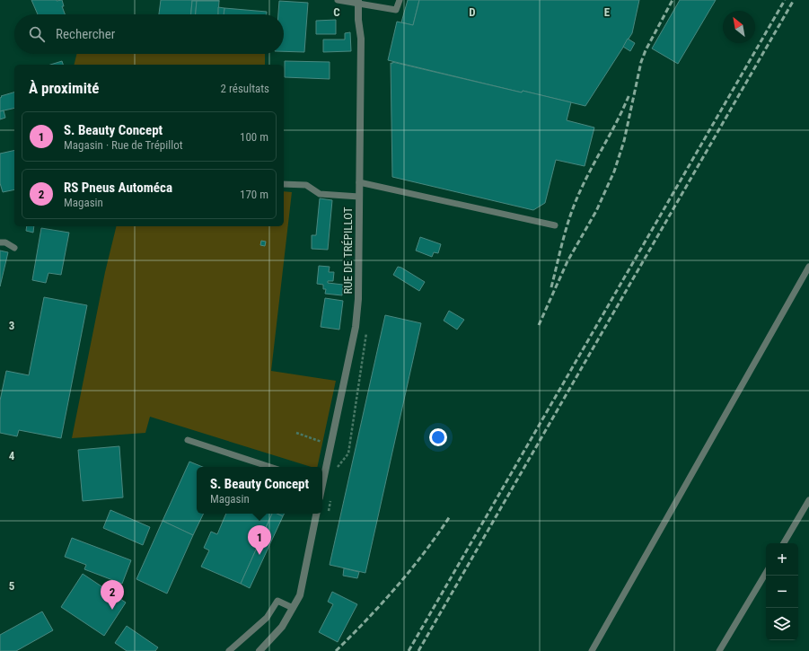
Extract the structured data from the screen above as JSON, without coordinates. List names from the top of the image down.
{
  "streets": {
    "street": ["RUE DE TRÉPILLOT"]
  },
  "north": "top left",
  "page": {
    "search": "Rechercher",
    "heading": ["À proximité", "2 résultats"],
    "list": [
      {
        "mark": "1",
        "name": "S. Beauty Concept",
        "note": "Magasin · Rue de Trépillot",
        "value": "100 m"
      },
      {
        "mark": "2",
        "name": "RS Pneus Automéca",
        "note": "Magasin",
        "value": "170 m"
      }
    ],
    "popup": ["S. Beauty Concept", "Magasin"],
    "pins": ["1", "2"],
    "map_buttons": ["+", "−"]
  },
  "grid": {
    "columns": ["C", "D", "E"],
    "rows": ["3", "4", "5"]
  }
}
